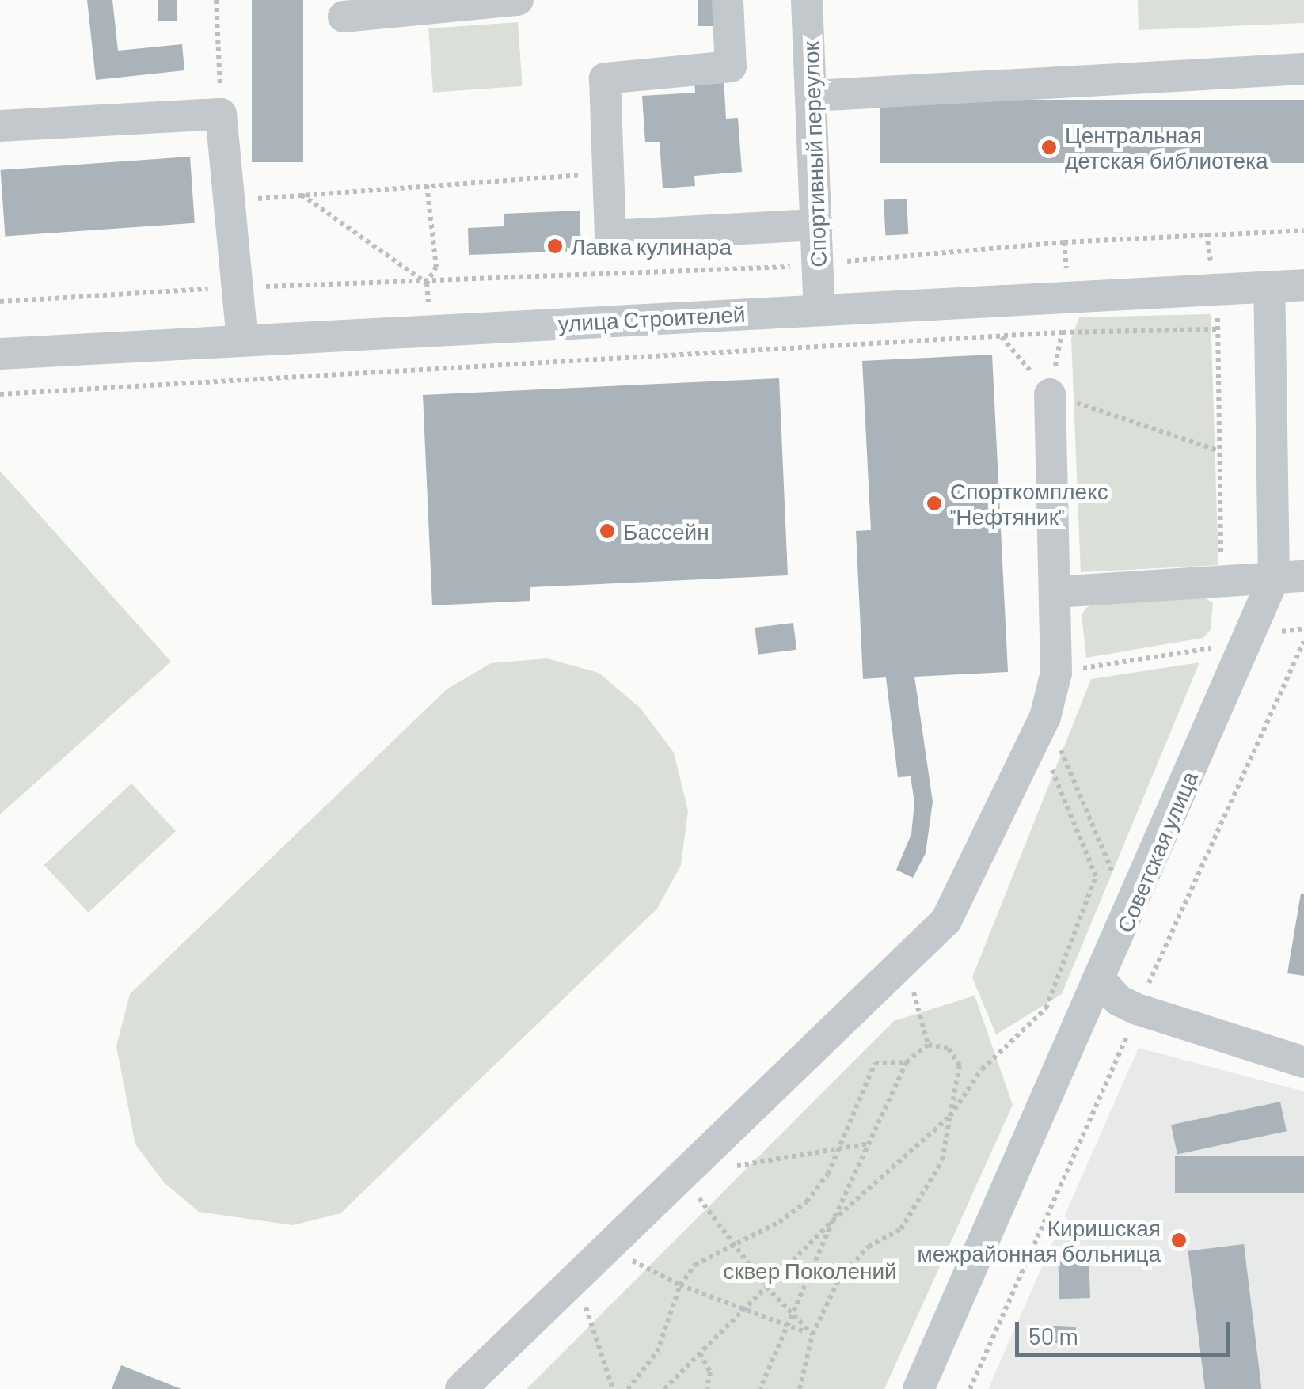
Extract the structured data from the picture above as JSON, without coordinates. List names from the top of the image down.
{
  "streets": {
    "street": ["Спортивный переулок", "улица Строителей", "Советская улица"]
  },
  "crossings": [
    ["Спортивный переулок", "улица Строителей"],
    ["улица Строителей", "Советская улица"]
  ],
  "parks": ["сквер Поколений"],
  "places": [
    "Центральная детская библиотека",
    "Лавка кулинара",
    "Спорткомплекс \"Нефтяник\"",
    "Бассейн",
    "Киришская межрайонная больница"
  ],
  "scale_bar": "50 m"
}
